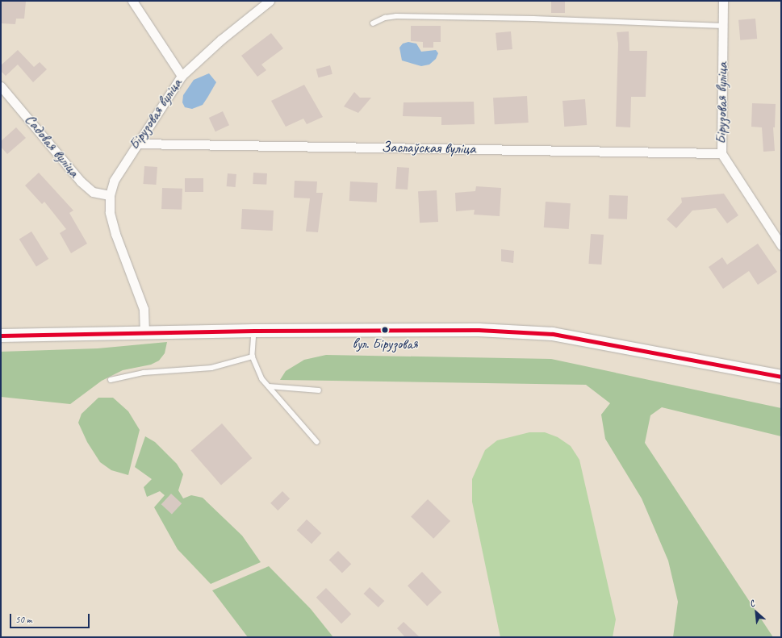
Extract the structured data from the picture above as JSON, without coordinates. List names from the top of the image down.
{
  "streets": {
    "street": ["Бірузовая вуліца", "Садовая вуліца", "Заслаўская вуліца"]
  },
  "crossings": [
    ["Бірузовая вуліца", "Садовая вуліца"],
    ["Бірузовая вуліца", "Заслаўская вуліца"]
  ],
  "places": ["вул. Бірузовая"],
  "scale_bar": "50 m",
  "north": "top left"
}
